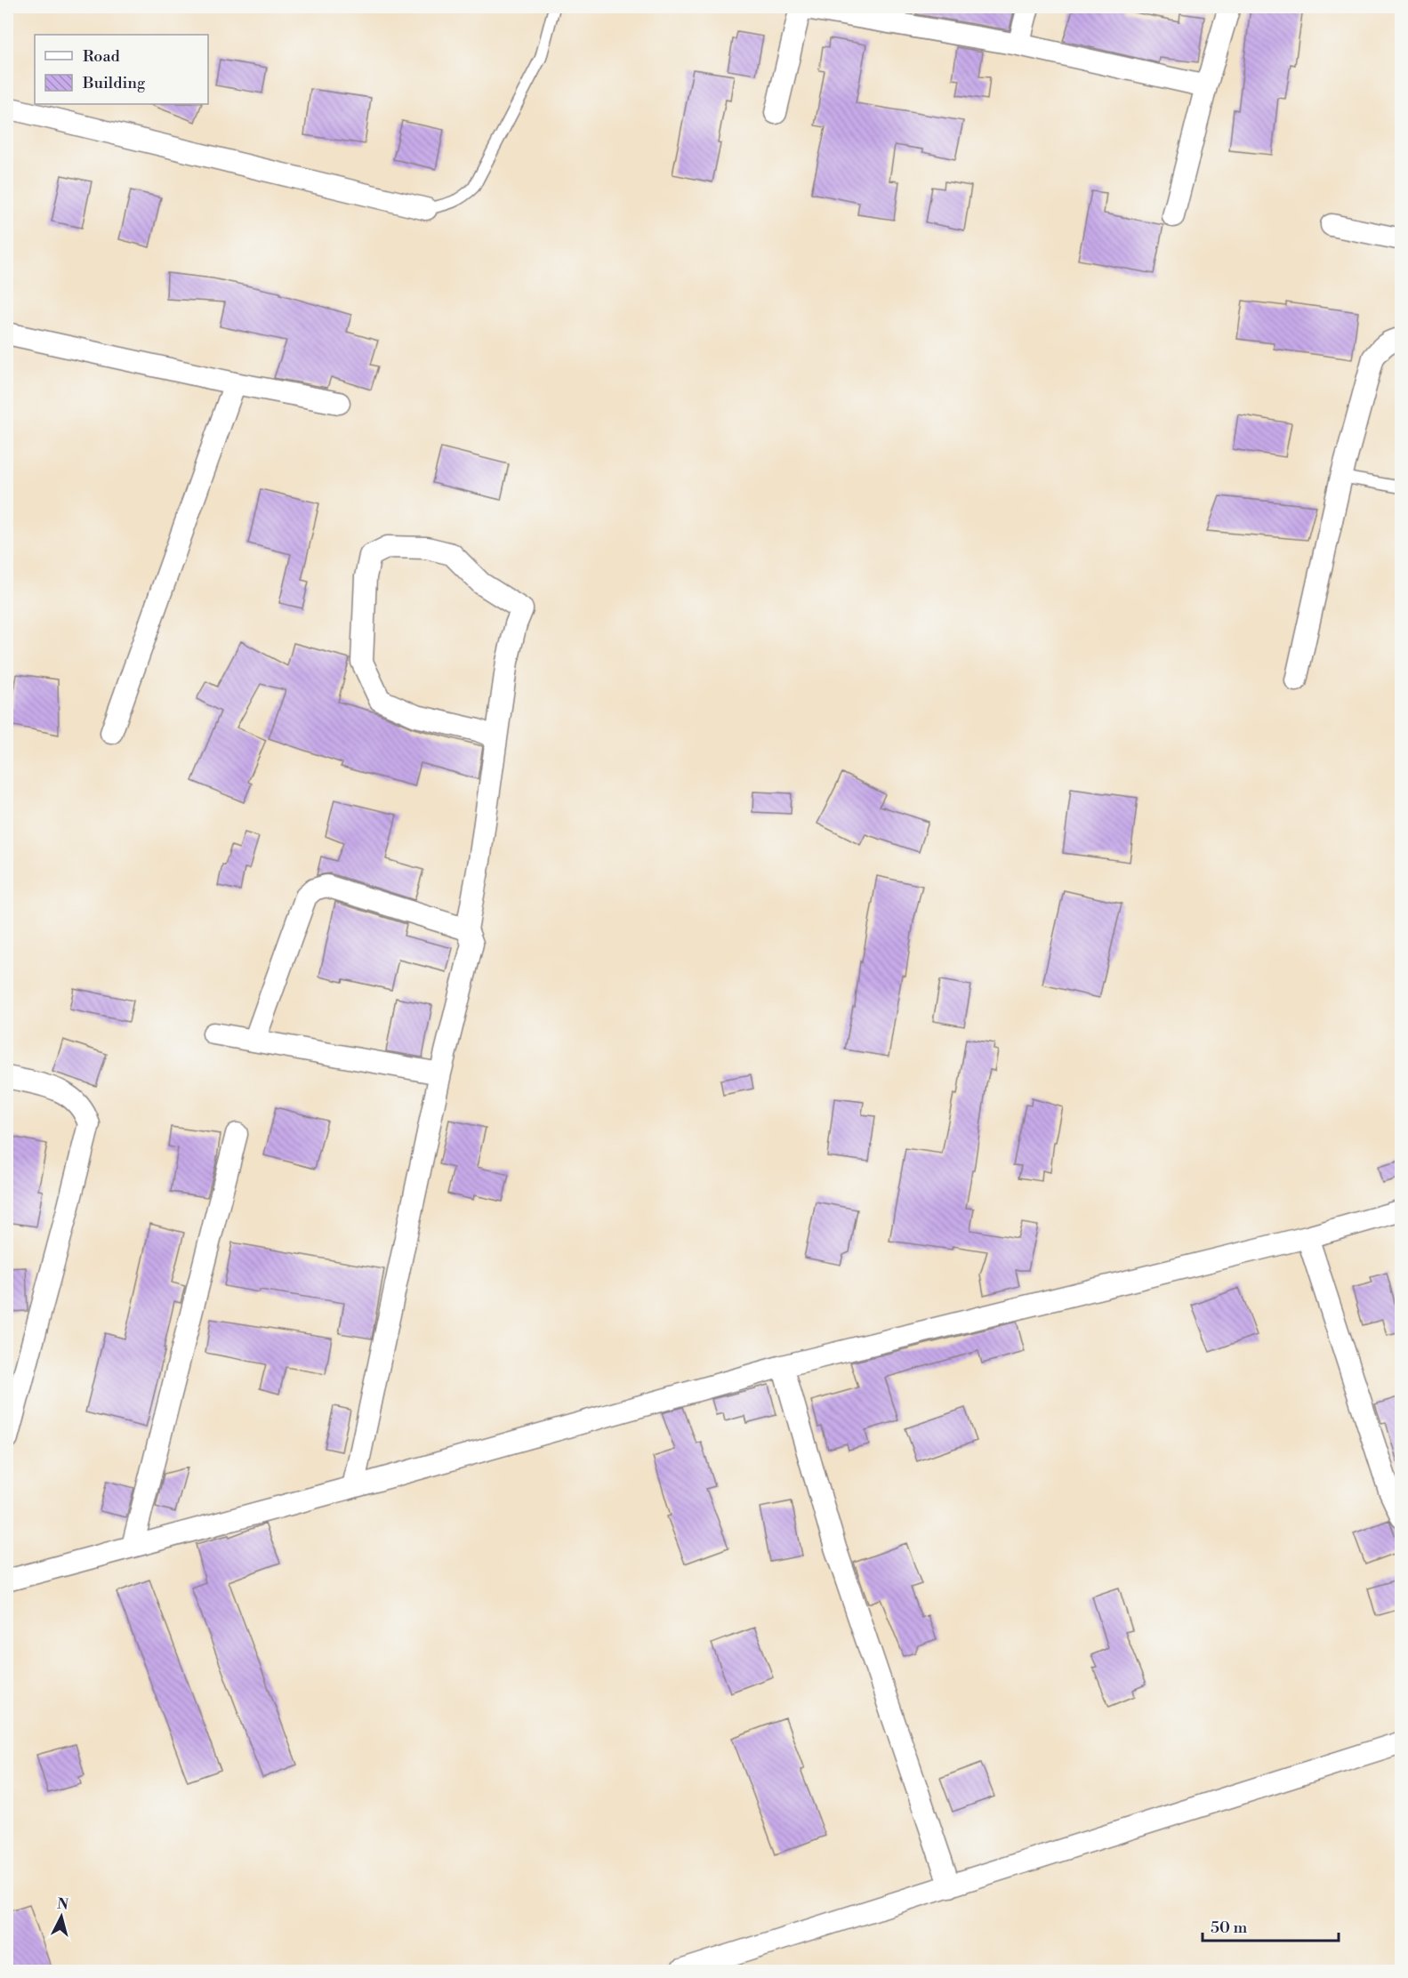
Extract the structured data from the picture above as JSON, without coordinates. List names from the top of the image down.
{
  "legend": ["Road", "Building"],
  "scale_bar": "50 m",
  "north": "top"
}
